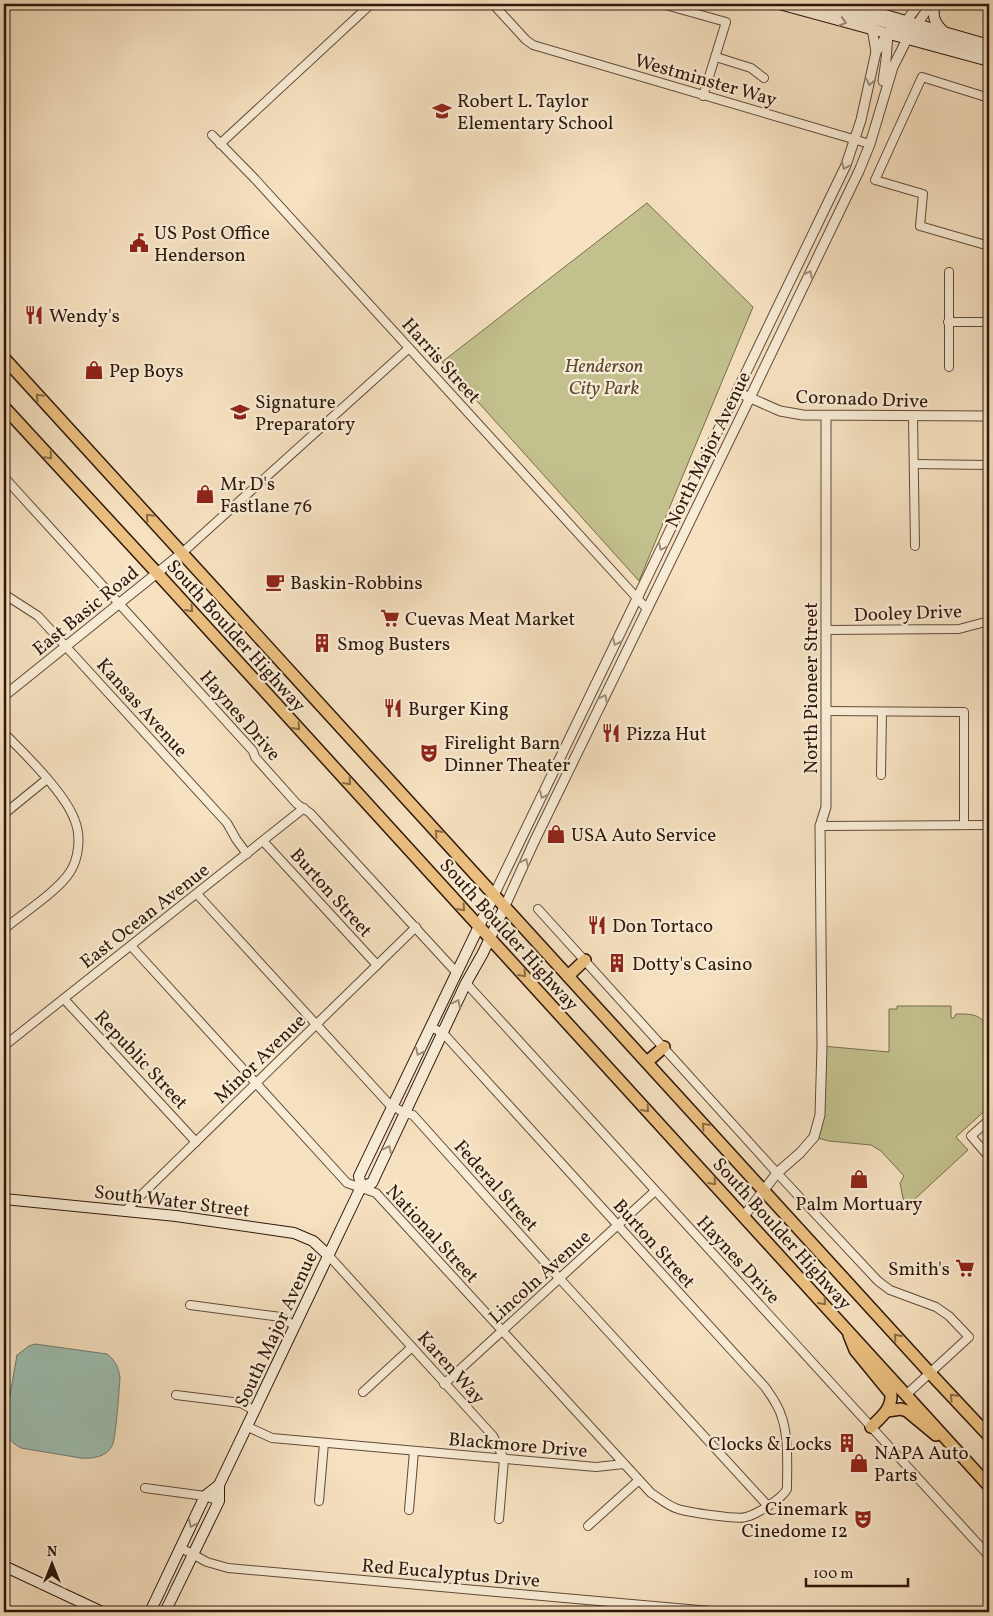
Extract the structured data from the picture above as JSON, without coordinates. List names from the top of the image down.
{
  "streets": {
    "main road": ["South Boulder Highway", "South Water Street", "South Major Avenue"],
    "street": [
      "Westminster Way",
      "Harris Street",
      "Coronado Drive",
      "North Major Avenue",
      "East Basic Road",
      "Dooley Drive",
      "North Pioneer Street",
      "Kansas Avenue",
      "Haynes Drive",
      "Burton Street",
      "East Ocean Avenue",
      "Minor Avenue",
      "Republic Street",
      "Federal Street",
      "National Street",
      "Lincoln Avenue",
      "Karen Way",
      "Blackmore Drive",
      "Red Eucalyptus Drive"
    ]
  },
  "crossings": [
    ["Westminster Way", "North Major Avenue"],
    ["Harris Street", "North Major Avenue"],
    ["Harris Street", "East Basic Road"],
    ["Coronado Drive", "North Major Avenue"],
    ["Coronado Drive", "North Pioneer Street"],
    ["North Major Avenue", "South Boulder Highway"],
    ["North Major Avenue", "South Major Avenue"],
    ["East Basic Road", "South Boulder Highway"],
    ["East Basic Road", "Kansas Avenue"],
    ["East Basic Road", "Haynes Drive"],
    ["Dooley Drive", "North Pioneer Street"],
    ["South Boulder Highway", "North Pioneer Street"],
    ["South Boulder Highway", "South Major Avenue"],
    ["Kansas Avenue", "East Ocean Avenue"],
    ["Haynes Drive", "East Ocean Avenue"],
    ["Haynes Drive", "Minor Avenue"],
    ["Haynes Drive", "Lincoln Avenue"],
    ["Haynes Drive", "South Major Avenue"],
    ["Burton Street", "East Ocean Avenue"],
    ["Burton Street", "Minor Avenue"],
    ["Burton Street", "Federal Street"],
    ["Burton Street", "Lincoln Avenue"],
    ["Burton Street", "South Major Avenue"],
    ["East Ocean Avenue", "Republic Street"],
    ["East Ocean Avenue", "Federal Street"],
    ["East Ocean Avenue", "National Street"],
    ["Minor Avenue", "Republic Street"],
    ["Minor Avenue", "Federal Street"],
    ["Minor Avenue", "South Water Street"],
    ["Minor Avenue", "National Street"],
    ["Federal Street", "Lincoln Avenue"],
    ["Federal Street", "South Major Avenue"],
    ["South Water Street", "South Major Avenue"],
    ["South Water Street", "Karen Way"],
    ["National Street", "Lincoln Avenue"],
    ["National Street", "South Major Avenue"],
    ["National Street", "Blackmore Drive"],
    ["Lincoln Avenue", "Karen Way"],
    ["South Major Avenue", "Karen Way"],
    ["South Major Avenue", "Blackmore Drive"],
    ["South Major Avenue", "Red Eucalyptus Drive"],
    ["Karen Way", "Blackmore Drive"]
  ],
  "parks": ["Henderson City Park"],
  "places": {
    "school or university": ["Robert L. Taylor Elementary School", "Signature Preparatory"],
    "public building": ["US Post Office Henderson"],
    "restaurant": [
      "Wendy's",
      "Burger King",
      "Pizza Hut",
      "Don Tortaco"
    ],
    "shop": [
      "Pep Boys",
      "Mr D's Fastlane 76",
      "USA Auto Service",
      "Palm Mortuary",
      "NAPA Auto Parts"
    ],
    "cafe": ["Baskin-Robbins"],
    "supermarket": ["Cuevas Meat Market", "Smith's"],
    "building": ["Smog Busters", "Dotty's Casino", "Clocks & Locks"],
    "theatre": ["Firelight Barn Dinner Theater", "Cinemark Cinedome 12"]
  },
  "scale_bar": "100 m",
  "north": "top"
}
